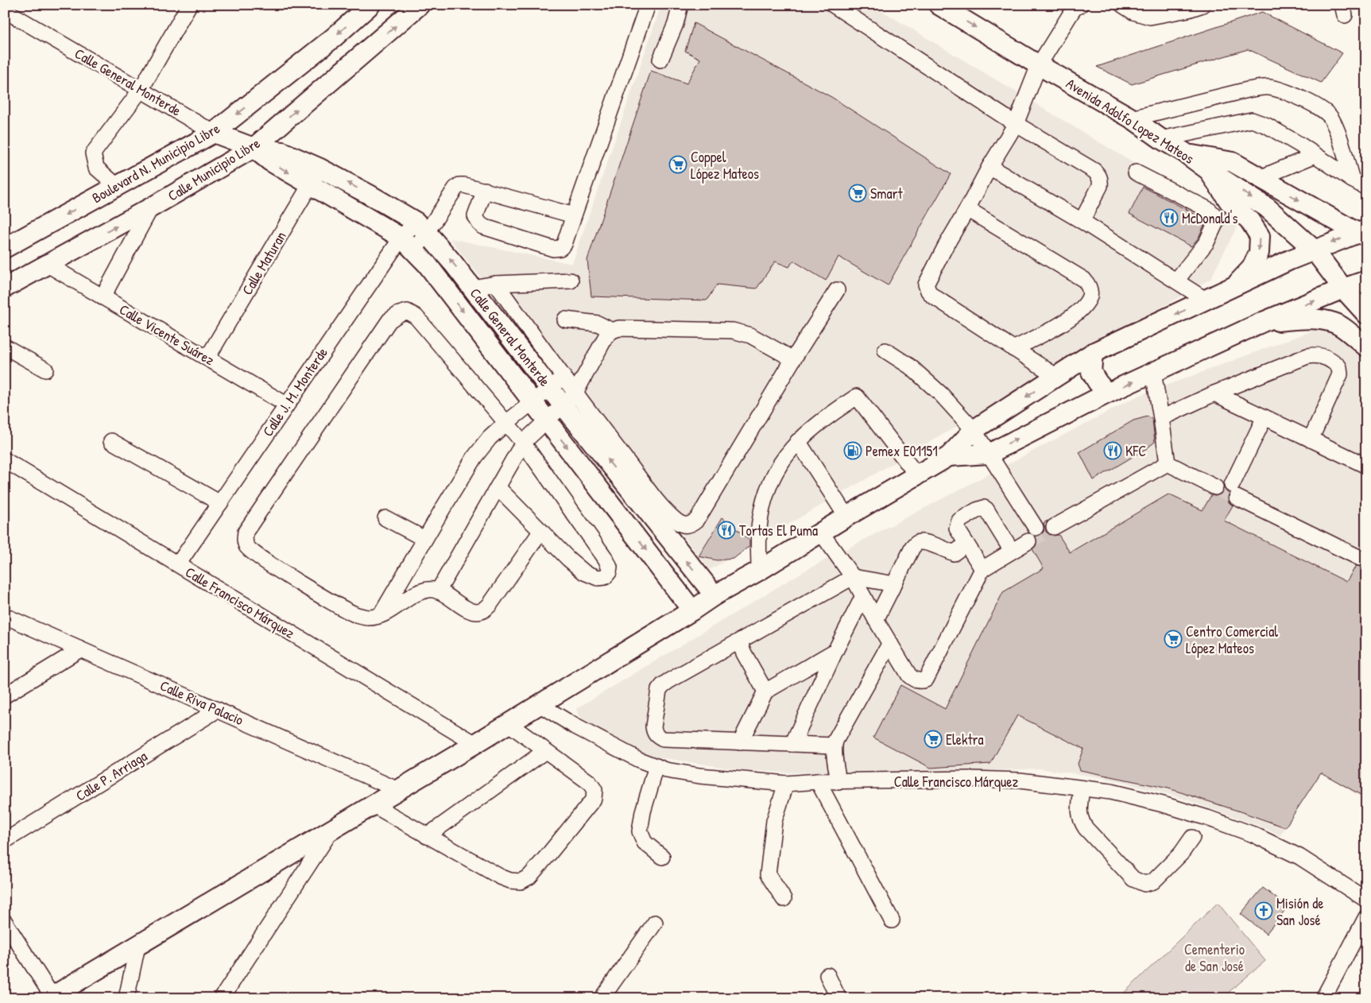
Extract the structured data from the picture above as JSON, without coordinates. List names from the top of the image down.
{
  "streets": {
    "main road": [
      "Calle General Monterde",
      "Avenida Adolfo Lopez Mateos",
      "Boulevard N. Municipio Libre",
      "Calle Municipio Libre"
    ],
    "street": [
      "Calle Maturan",
      "Calle Vicente Suárez",
      "Calle J. M. Monterde",
      "Calle Francisco Márquez",
      "Calle Riva Palacio",
      "Calle P. Arriaga"
    ]
  },
  "crossings": [
    ["Calle General Monterde", "Boulevard N. Municipio Libre"],
    ["Calle General Monterde", "Calle Municipio Libre"],
    ["Calle General Monterde", "Calle Maturan"],
    ["Calle General Monterde", "Calle J. M. Monterde"],
    ["Calle Municipio Libre", "Calle Vicente Suárez"],
    ["Calle Maturan", "Calle Vicente Suárez"],
    ["Calle Vicente Suárez", "Calle J. M. Monterde"],
    ["Calle J. M. Monterde", "Calle Francisco Márquez"],
    ["Calle Riva Palacio", "Calle P. Arriaga"]
  ],
  "one_way": ["Boulevard N. Municipio Libre", "Calle Municipio Libre"],
  "parks": ["Cementerio de San José"],
  "places": {
    "supermarket": [
      "Coppel López Mateos",
      "Smart",
      "Centro Comercial López Mateos",
      "Elektra"
    ],
    "restaurant": ["McDonald's", "KFC", "Tortas El Puma"],
    "fuel station": ["Pemex E01151"],
    "church": ["Misión de San José"]
  }
}
